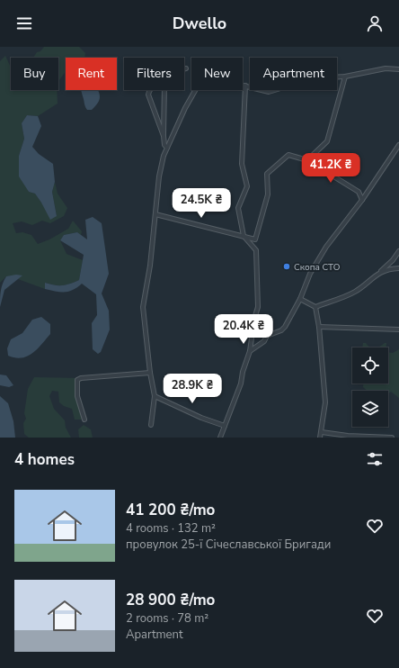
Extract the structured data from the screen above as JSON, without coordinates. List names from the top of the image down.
{
  "places": ["Скопа СТО"],
  "page": {
    "header": "Dwello",
    "chip": [
      "Buy",
      "Rent",
      "Filters",
      "New",
      "Apartment"
    ],
    "price": [
      "41.2K ₴",
      "24.5K ₴",
      "20.4K ₴",
      "28.9K ₴"
    ],
    "heading": "4 homes",
    "list": [
      {
        "name": "41 200 ₴/mo",
        "note": "4 rooms · 132 m² · провулок 25-ї Січеславської Бригади"
      },
      {
        "name": "28 900 ₴/mo",
        "note": "2 rooms · 78 m² · Apartment"
      }
    ]
  }
}
